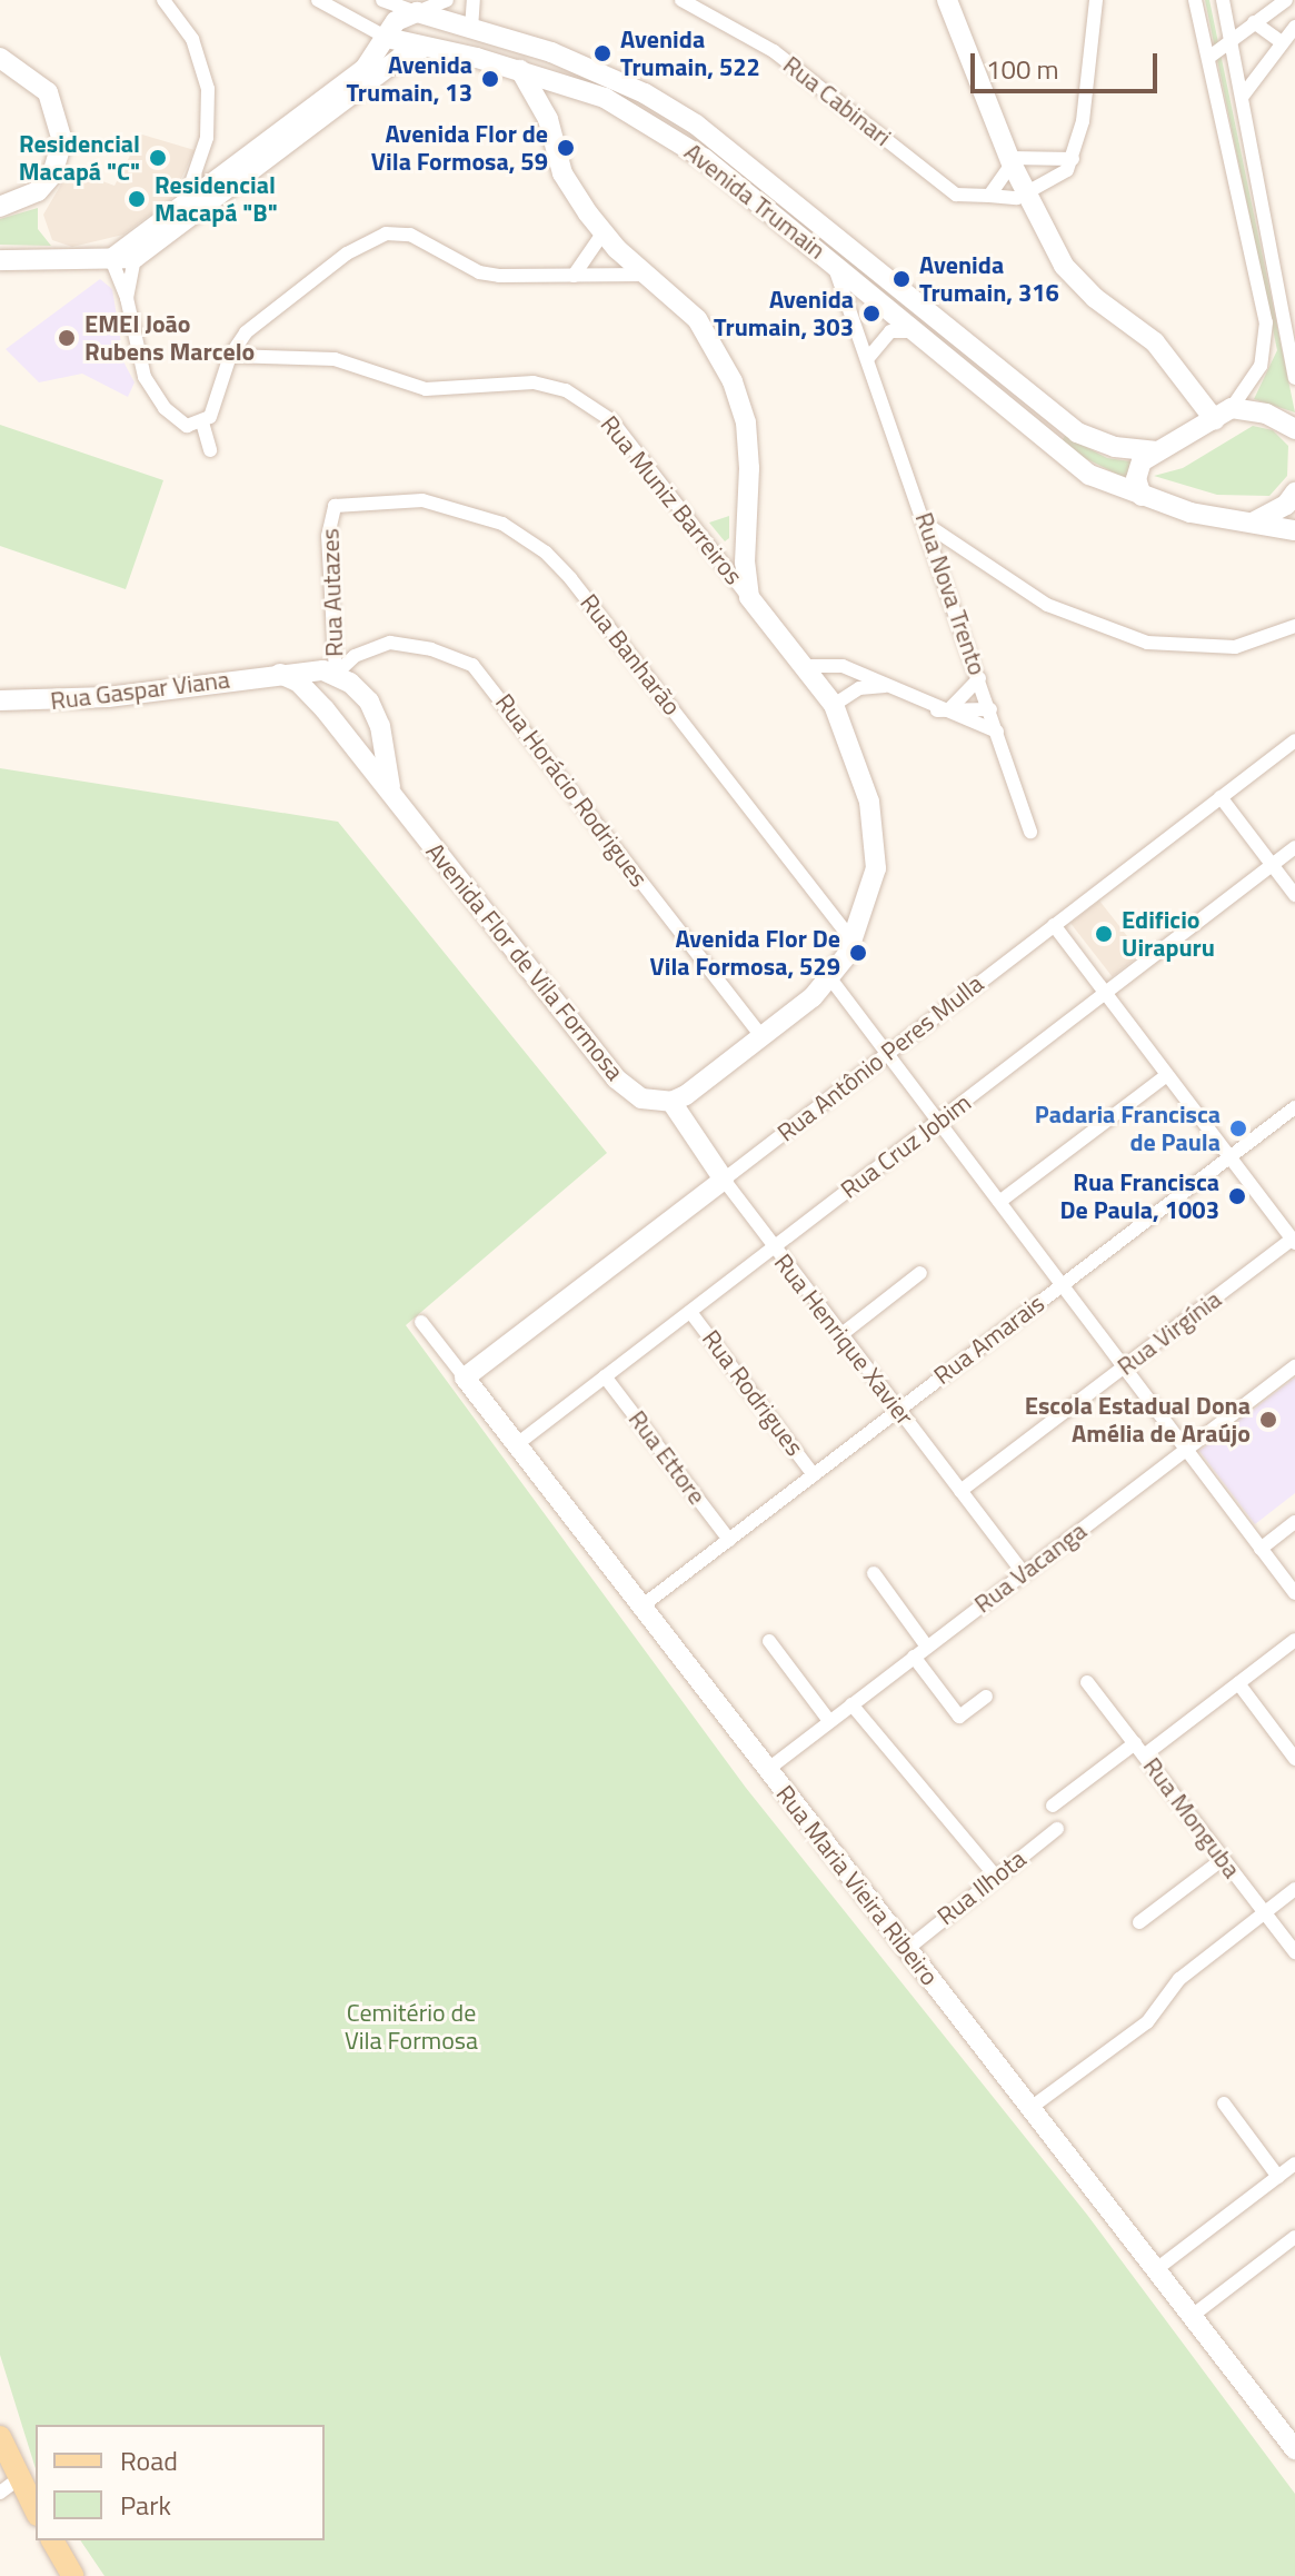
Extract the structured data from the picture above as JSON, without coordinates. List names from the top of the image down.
{
  "streets": {
    "street": [
      "Rua Cabinari",
      "Avenida Trumain",
      "Rua Muniz Barreiros",
      "Rua Autazes",
      "Rua Nova Trento",
      "Rua Banharão",
      "Rua Gaspar Viana",
      "Rua Horácio Rodrigues",
      "Avenida Flor de Vila Formosa",
      "Rua Antônio Peres Mulla",
      "Rua Cruz Jobim",
      "Rua Virgínia",
      "Rua Henrique Xavier",
      "Rua Amarais",
      "Rua Rodrigues",
      "Rua Ettore",
      "Rua Vacanga",
      "Rua Monguba",
      "Rua Maria Vieira Ribeiro",
      "Rua Ilhota"
    ]
  },
  "crossings": [
    ["Avenida Trumain", "Rua Nova Trento"],
    ["Rua Autazes", "Rua Banharão"],
    ["Rua Autazes", "Rua Gaspar Viana"],
    ["Rua Autazes", "Rua Horácio Rodrigues"],
    ["Rua Autazes", "Avenida Flor de Vila Formosa"],
    ["Rua Gaspar Viana", "Rua Horácio Rodrigues"],
    ["Rua Gaspar Viana", "Avenida Flor de Vila Formosa"],
    ["Rua Horácio Rodrigues", "Avenida Flor de Vila Formosa"],
    ["Avenida Flor de Vila Formosa", "Rua Henrique Xavier"],
    ["Rua Antônio Peres Mulla", "Rua Henrique Xavier"],
    ["Rua Antônio Peres Mulla", "Rua Maria Vieira Ribeiro"],
    ["Rua Cruz Jobim", "Rua Henrique Xavier"],
    ["Rua Cruz Jobim", "Rua Rodrigues"],
    ["Rua Cruz Jobim", "Rua Ettore"],
    ["Rua Cruz Jobim", "Rua Maria Vieira Ribeiro"],
    ["Rua Virgínia", "Rua Henrique Xavier"],
    ["Rua Henrique Xavier", "Rua Amarais"],
    ["Rua Henrique Xavier", "Rua Vacanga"],
    ["Rua Amarais", "Rua Rodrigues"],
    ["Rua Amarais", "Rua Ettore"],
    ["Rua Amarais", "Rua Maria Vieira Ribeiro"],
    ["Rua Vacanga", "Rua Maria Vieira Ribeiro"],
    ["Rua Maria Vieira Ribeiro", "Rua Ilhota"]
  ],
  "parks": ["Cemitério de Vila Formosa"],
  "places": [
    "Avenida Trumain, 522",
    "Avenida Trumain, 13",
    "Avenida Flor de Vila Formosa, 59",
    "Residencial Macapá \"C\"",
    "Residencial Macapá \"B\"",
    "Avenida Trumain, 316",
    "Avenida Trumain, 303",
    "EMEI João Rubens Marcelo",
    "Edificio Uirapuru",
    "Avenida Flor De Vila Formosa, 529",
    "Padaria Francisca de Paula",
    "Rua Francisca De Paula, 1003",
    "Escola Estadual Dona Amélia de Araújo"
  ],
  "legend": ["Road", "Park"],
  "scale_bar": "100 m"
}
